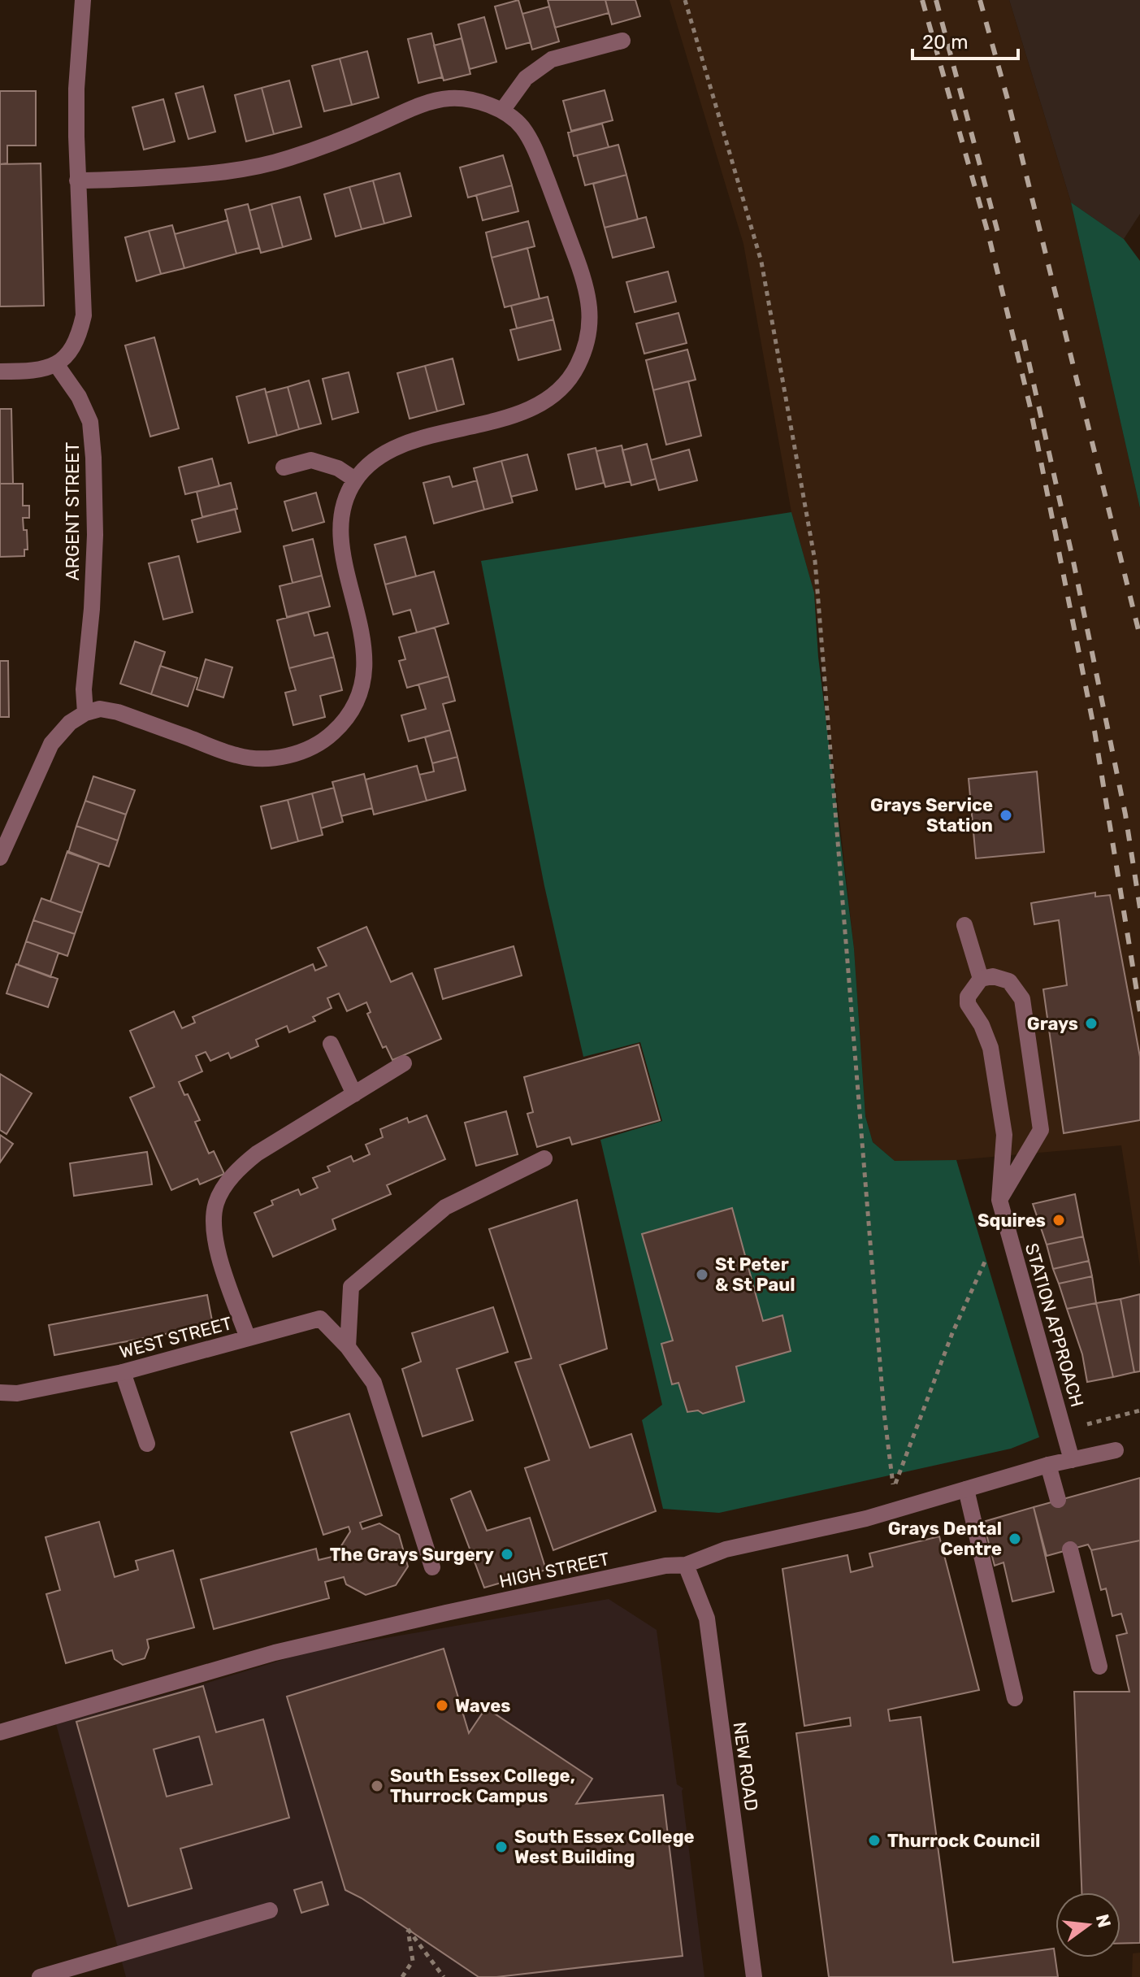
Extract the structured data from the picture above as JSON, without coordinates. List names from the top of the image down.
{
  "streets": {
    "street": [
      "ARGENT STREET",
      "STATION APPROACH",
      "WEST STREET",
      "HIGH STREET",
      "NEW ROAD"
    ]
  },
  "crossings": [
    ["STATION APPROACH", "HIGH STREET"],
    ["HIGH STREET", "NEW ROAD"]
  ],
  "places": [
    "Grays Service Station",
    "Grays",
    "Squires",
    "St Peter & St Paul",
    "Grays Dental Centre",
    "The Grays Surgery",
    "Waves",
    "South Essex College, Thurrock Campus",
    "Thurrock Council",
    "South Essex College West Building"
  ],
  "scale_bar": "20 m",
  "north": "right"
}
